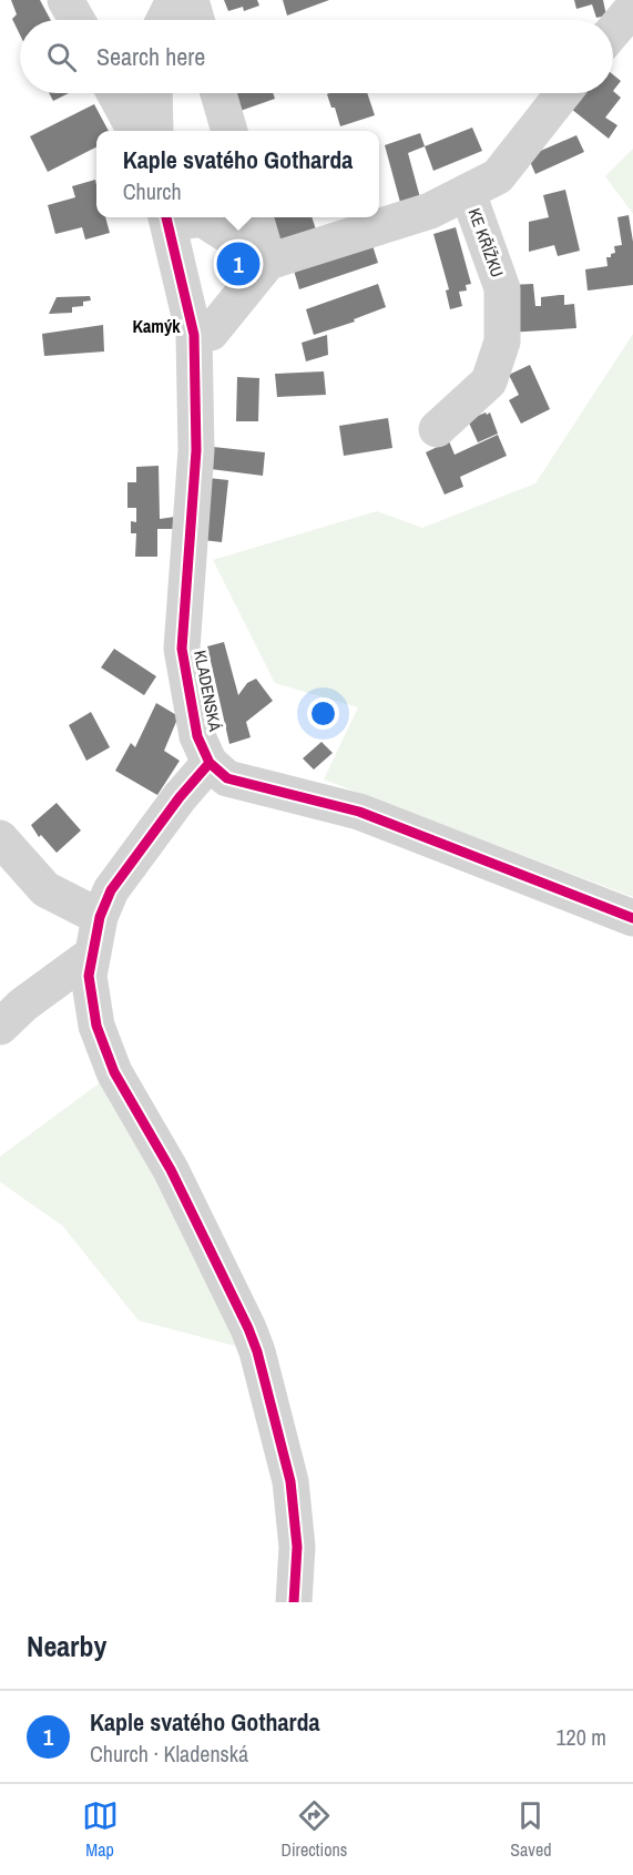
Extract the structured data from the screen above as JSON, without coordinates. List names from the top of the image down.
{
  "streets": {
    "street": ["KE KŘÍŽKU", "KLADENSKÁ"]
  },
  "crossings": [
    ["KE KŘÍŽKU", "KLADENSKÁ"]
  ],
  "districts": ["Kamýk"],
  "page": {
    "search": "Search here",
    "popup": ["Kaple svatého Gotharda", "Church"],
    "pins": "1",
    "heading": "Nearby",
    "list": [
      {
        "mark": "1",
        "name": "Kaple svatého Gotharda",
        "note": "Church · Kladenská",
        "value": "120 m"
      }
    ],
    "nav": ["Map", "Directions", "Saved"]
  }
}
